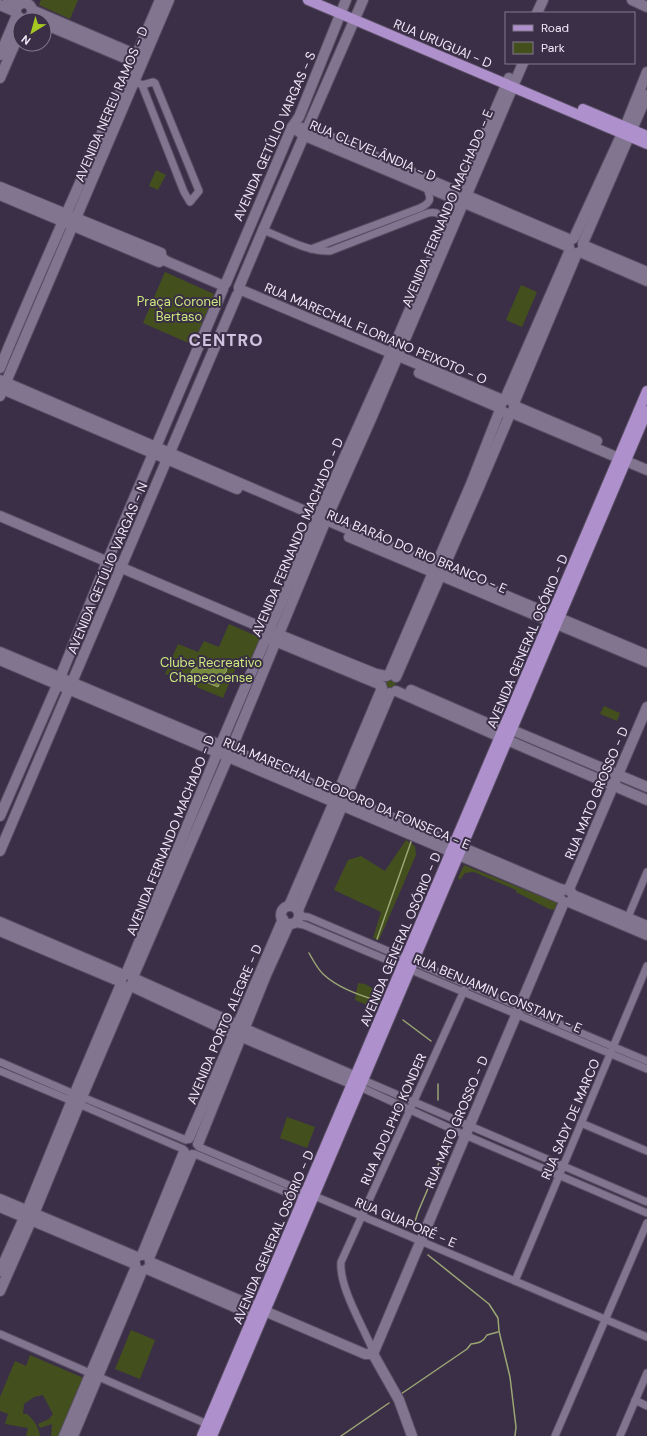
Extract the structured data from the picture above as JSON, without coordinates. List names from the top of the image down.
{
  "streets": {
    "main road": ["RUA URUGUAI - D", "AVENIDA GENERAL OSÓRIO - D"],
    "street": [
      "AVENIDA NEREU RAMOS - D",
      "AVENIDA GETÚLIO VARGAS - S",
      "RUA CLEVELÂNDIA - D",
      "AVENIDA FERNANDO MACHADO - E",
      "RUA MARECHAL FLORIANO PEIXOTO - O",
      "AVENIDA FERNANDO MACHADO - D",
      "RUA BARÃO DO RIO BRANCO - E",
      "AVENIDA GETÚLIO VARGAS - N",
      "RUA MARECHAL DEODORO DA FONSECA - E",
      "RUA MATO GROSSO - D",
      "RUA BENJAMIN CONSTANT - E",
      "AVENIDA PORTO ALEGRE - D",
      "RUA ADOLPHO KONDER",
      "RUA SADY DE MARCO",
      "RUA GUAPORÉ - E"
    ]
  },
  "crossings": [
    ["RUA URUGUAI - D", "AVENIDA GETÚLIO VARGAS - S"],
    ["RUA URUGUAI - D", "AVENIDA FERNANDO MACHADO - E"],
    ["RUA URUGUAI - D", "AVENIDA PORTO ALEGRE - D"],
    ["AVENIDA GETÚLIO VARGAS - S", "RUA CLEVELÂNDIA - D"],
    ["AVENIDA GETÚLIO VARGAS - S", "RUA MARECHAL FLORIANO PEIXOTO - O"],
    ["AVENIDA GETÚLIO VARGAS - S", "AVENIDA GETÚLIO VARGAS - N"],
    ["RUA CLEVELÂNDIA - D", "AVENIDA FERNANDO MACHADO - E"],
    ["RUA CLEVELÂNDIA - D", "AVENIDA PORTO ALEGRE - D"],
    ["AVENIDA FERNANDO MACHADO - E", "RUA MARECHAL FLORIANO PEIXOTO - O"],
    ["AVENIDA FERNANDO MACHADO - E", "AVENIDA FERNANDO MACHADO - D"],
    ["RUA MARECHAL FLORIANO PEIXOTO - O", "AVENIDA FERNANDO MACHADO - D"],
    ["RUA MARECHAL FLORIANO PEIXOTO - O", "AVENIDA GETÚLIO VARGAS - N"],
    ["RUA MARECHAL FLORIANO PEIXOTO - O", "AVENIDA GENERAL OSÓRIO - D"],
    ["RUA MARECHAL FLORIANO PEIXOTO - O", "AVENIDA PORTO ALEGRE - D"],
    ["AVENIDA FERNANDO MACHADO - D", "RUA BARÃO DO RIO BRANCO - E"],
    ["AVENIDA FERNANDO MACHADO - D", "RUA MARECHAL DEODORO DA FONSECA - E"],
    ["AVENIDA FERNANDO MACHADO - D", "RUA GUAPORÉ - E"],
    ["RUA BARÃO DO RIO BRANCO - E", "AVENIDA GETÚLIO VARGAS - N"],
    ["RUA BARÃO DO RIO BRANCO - E", "AVENIDA GENERAL OSÓRIO - D"],
    ["RUA BARÃO DO RIO BRANCO - E", "AVENIDA PORTO ALEGRE - D"],
    ["AVENIDA GETÚLIO VARGAS - N", "RUA MARECHAL DEODORO DA FONSECA - E"],
    ["AVENIDA GENERAL OSÓRIO - D", "RUA MARECHAL DEODORO DA FONSECA - E"],
    ["AVENIDA GENERAL OSÓRIO - D", "RUA BENJAMIN CONSTANT - E"],
    ["AVENIDA GENERAL OSÓRIO - D", "RUA GUAPORÉ - E"],
    ["RUA MARECHAL DEODORO DA FONSECA - E", "RUA MATO GROSSO - D"],
    ["RUA MARECHAL DEODORO DA FONSECA - E", "AVENIDA PORTO ALEGRE - D"],
    ["RUA MATO GROSSO - D", "RUA BENJAMIN CONSTANT - E"],
    ["RUA MATO GROSSO - D", "RUA ADOLPHO KONDER"],
    ["RUA MATO GROSSO - D", "RUA GUAPORÉ - E"],
    ["RUA BENJAMIN CONSTANT - E", "AVENIDA PORTO ALEGRE - D"],
    ["RUA BENJAMIN CONSTANT - E", "RUA ADOLPHO KONDER"],
    ["RUA BENJAMIN CONSTANT - E", "RUA SADY DE MARCO"],
    ["AVENIDA PORTO ALEGRE - D", "RUA GUAPORÉ - E"],
    ["RUA ADOLPHO KONDER", "RUA GUAPORÉ - E"],
    ["RUA SADY DE MARCO", "RUA GUAPORÉ - E"]
  ],
  "districts": ["CENTRO"],
  "parks": ["Praça Coronel Bertaso", "Clube Recreativo Chapecoense"],
  "legend": ["Road", "Park"],
  "north": "bottom left"
}
